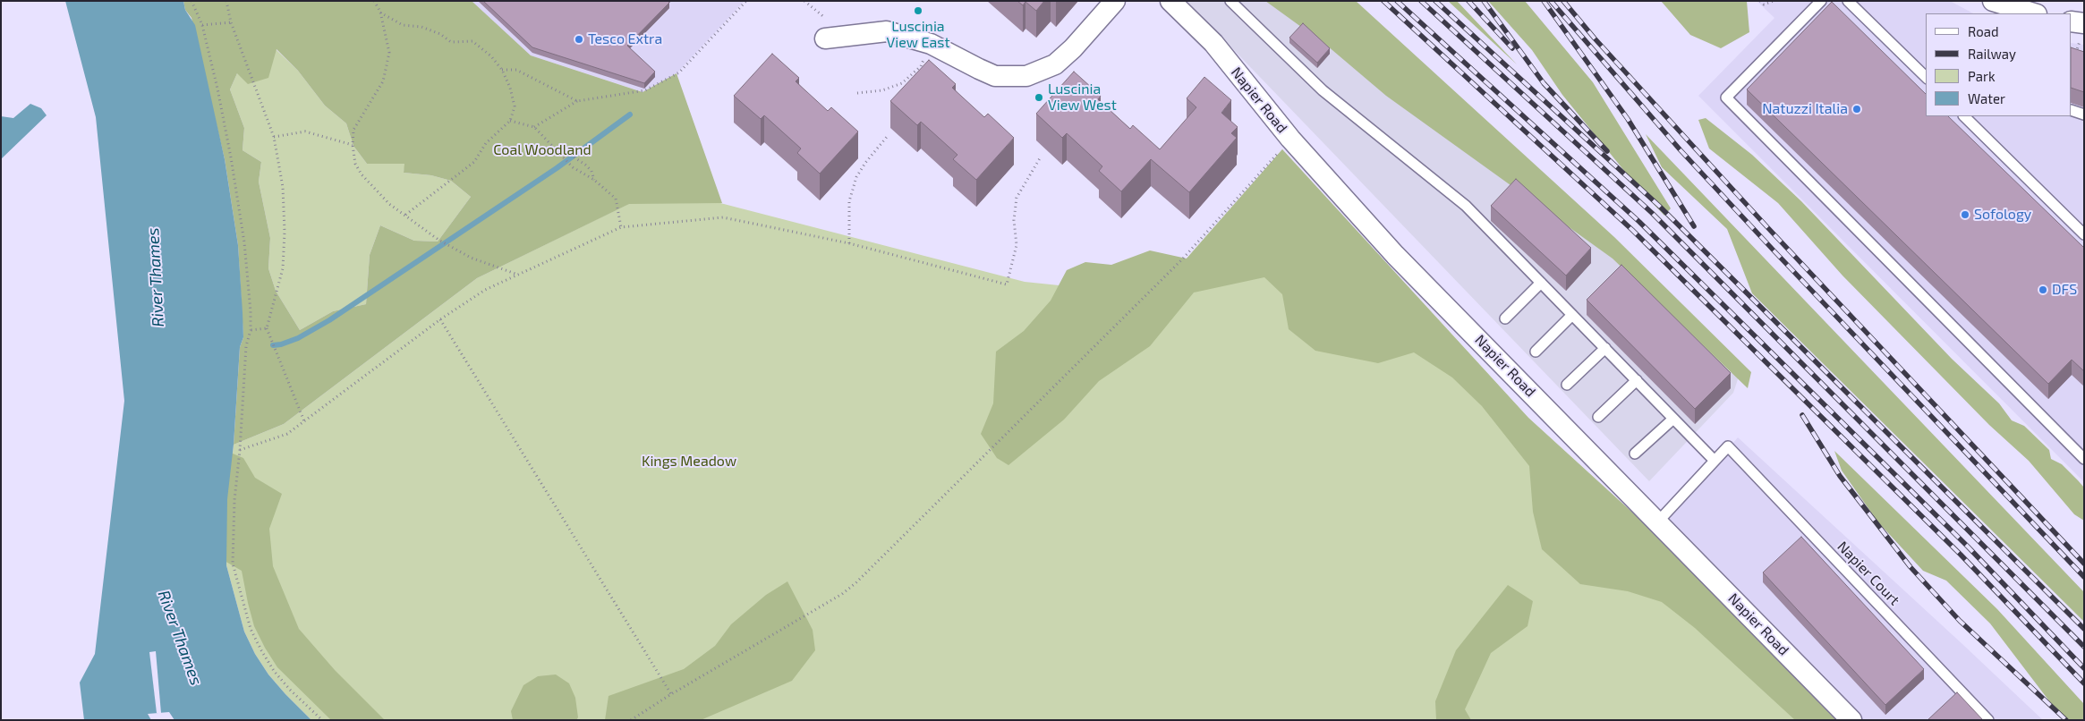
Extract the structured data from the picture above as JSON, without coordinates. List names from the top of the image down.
{
  "streets": {
    "street": ["Napier Road"],
    "lane": ["Napier Court"]
  },
  "water": ["River Thames"],
  "parks": ["Coal Woodland", "Kings Meadow"],
  "places": [
    "Luscinia View East",
    "Tesco Extra",
    "Luscinia View West",
    "Natuzzi Italia",
    "Sofology",
    "DFS"
  ],
  "legend": [
    "Road",
    "Railway",
    "Park",
    "Water"
  ]
}
